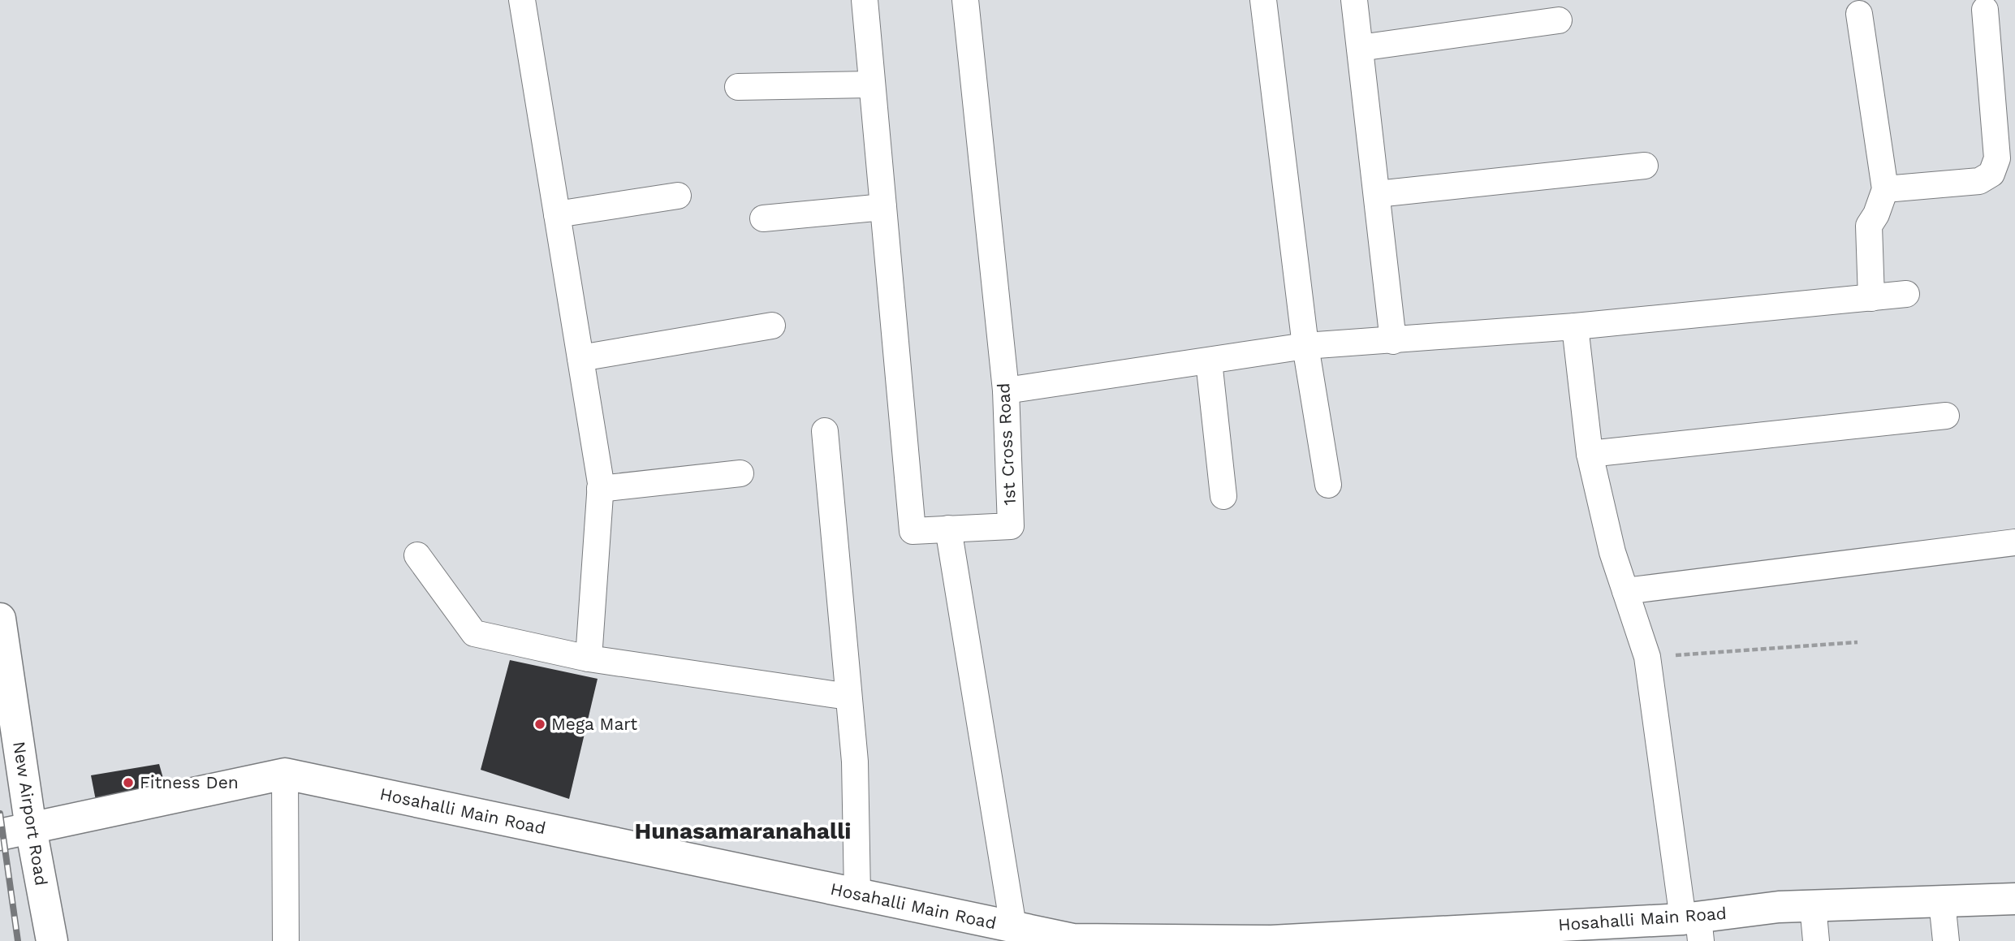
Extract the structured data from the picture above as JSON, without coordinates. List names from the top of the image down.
{
  "streets": {
    "street": ["1st Cross Road", "Hosahalli Main Road", "New Airport Road"]
  },
  "crossings": [
    ["Hosahalli Main Road", "New Airport Road"]
  ],
  "districts": ["Hunasamaranahalli"],
  "places": ["Mega Mart", "Fitness Den"]
}
